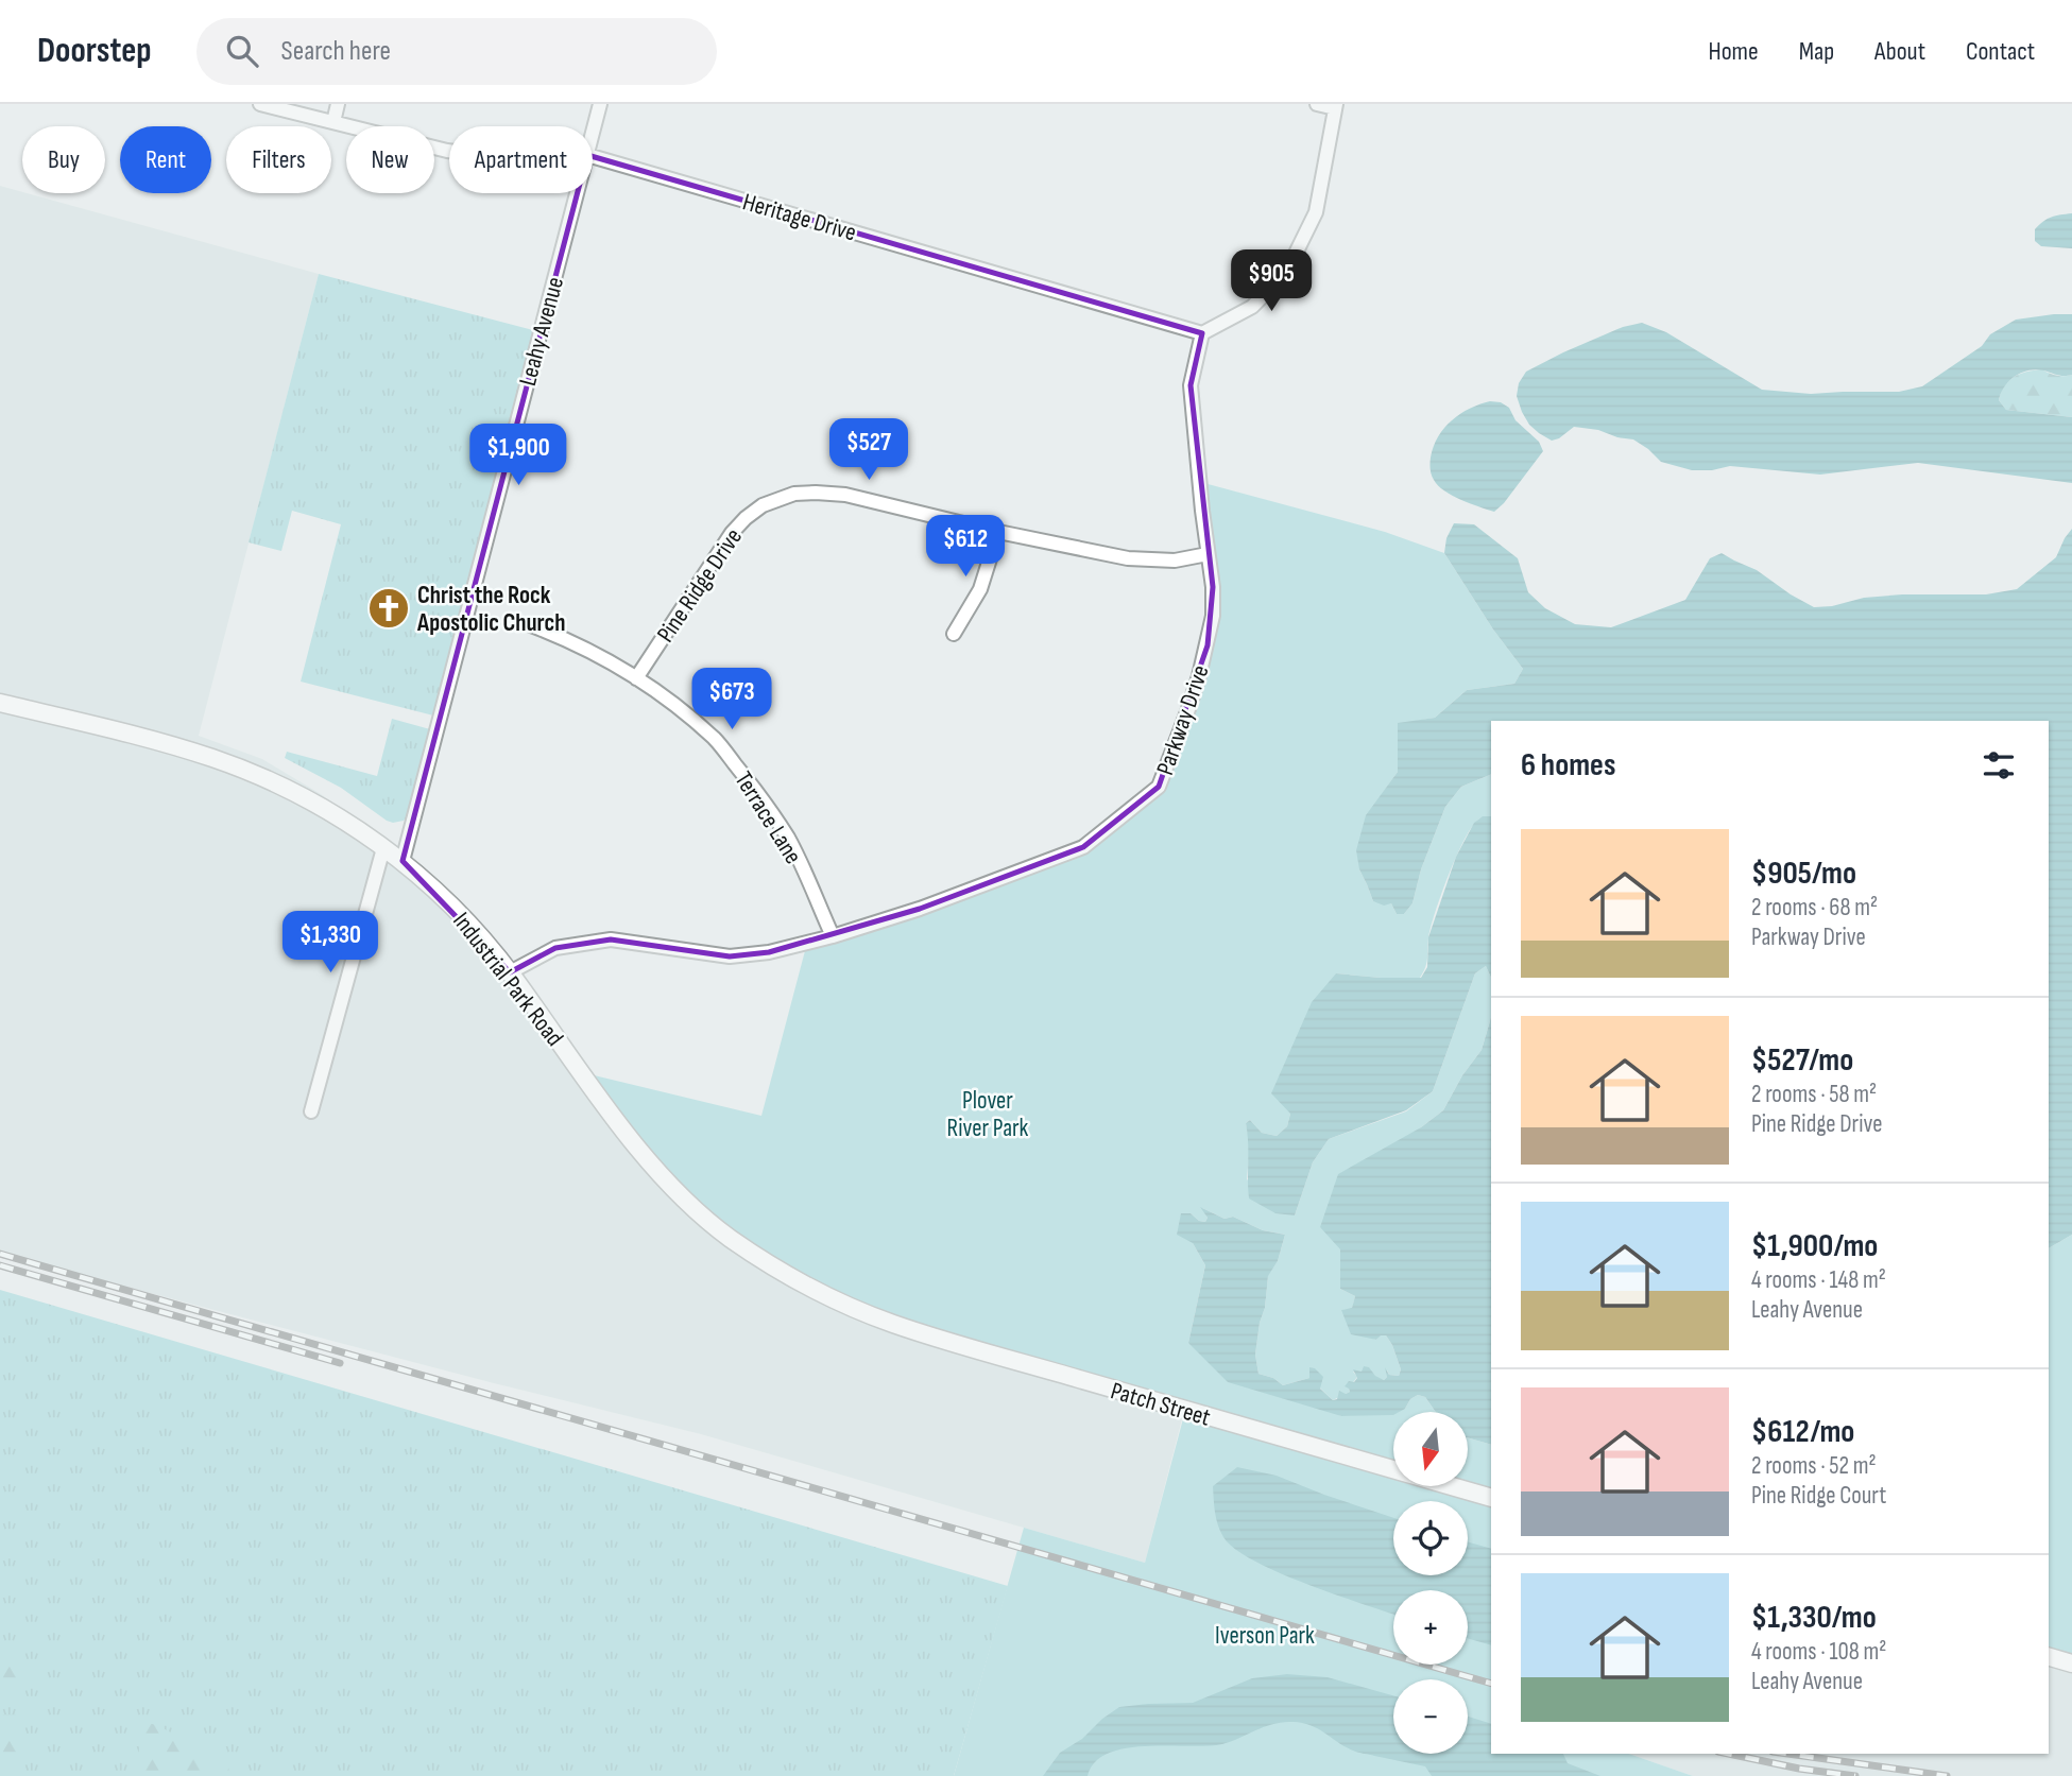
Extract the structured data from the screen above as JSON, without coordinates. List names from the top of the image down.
{
  "streets": {
    "street": [
      "Heritage Drive",
      "Leahy Avenue",
      "Pine Ridge Drive",
      "Parkway Drive",
      "Terrace Lane",
      "Industrial Park Road",
      "Patch Street"
    ]
  },
  "crossings": [
    ["Heritage Drive", "Parkway Drive"],
    ["Leahy Avenue", "Industrial Park Road"],
    ["Pine Ridge Drive", "Parkway Drive"],
    ["Pine Ridge Drive", "Terrace Lane"],
    ["Parkway Drive", "Terrace Lane"],
    ["Parkway Drive", "Industrial Park Road"],
    ["Industrial Park Road", "Patch Street"]
  ],
  "parks": ["Plover River Park", "Iverson Park"],
  "places": {
    "church": ["Christ the Rock Apostolic Church"]
  },
  "north": "bottom",
  "page": {
    "header": "Doorstep",
    "search": "Search here",
    "nav": [
      "Home",
      "Map",
      "About",
      "Contact"
    ],
    "chip": [
      "Buy",
      "Rent",
      "Filters",
      "New",
      "Apartment"
    ],
    "price": [
      "$905",
      "$527",
      "$1,900",
      "$612",
      "$673",
      "$1,330"
    ],
    "heading": "6 homes",
    "list": [
      {
        "name": "$905/mo",
        "note": "2 rooms · 68 m² · Parkway Drive"
      },
      {
        "name": "$527/mo",
        "note": "2 rooms · 58 m² · Pine Ridge Drive"
      },
      {
        "name": "$1,900/mo",
        "note": "4 rooms · 148 m² · Leahy Avenue"
      },
      {
        "name": "$612/mo",
        "note": "2 rooms · 52 m² · Pine Ridge Court"
      },
      {
        "name": "$1,330/mo",
        "note": "4 rooms · 108 m² · Leahy Avenue"
      }
    ],
    "map_buttons": ["+", "−"]
  }
}
